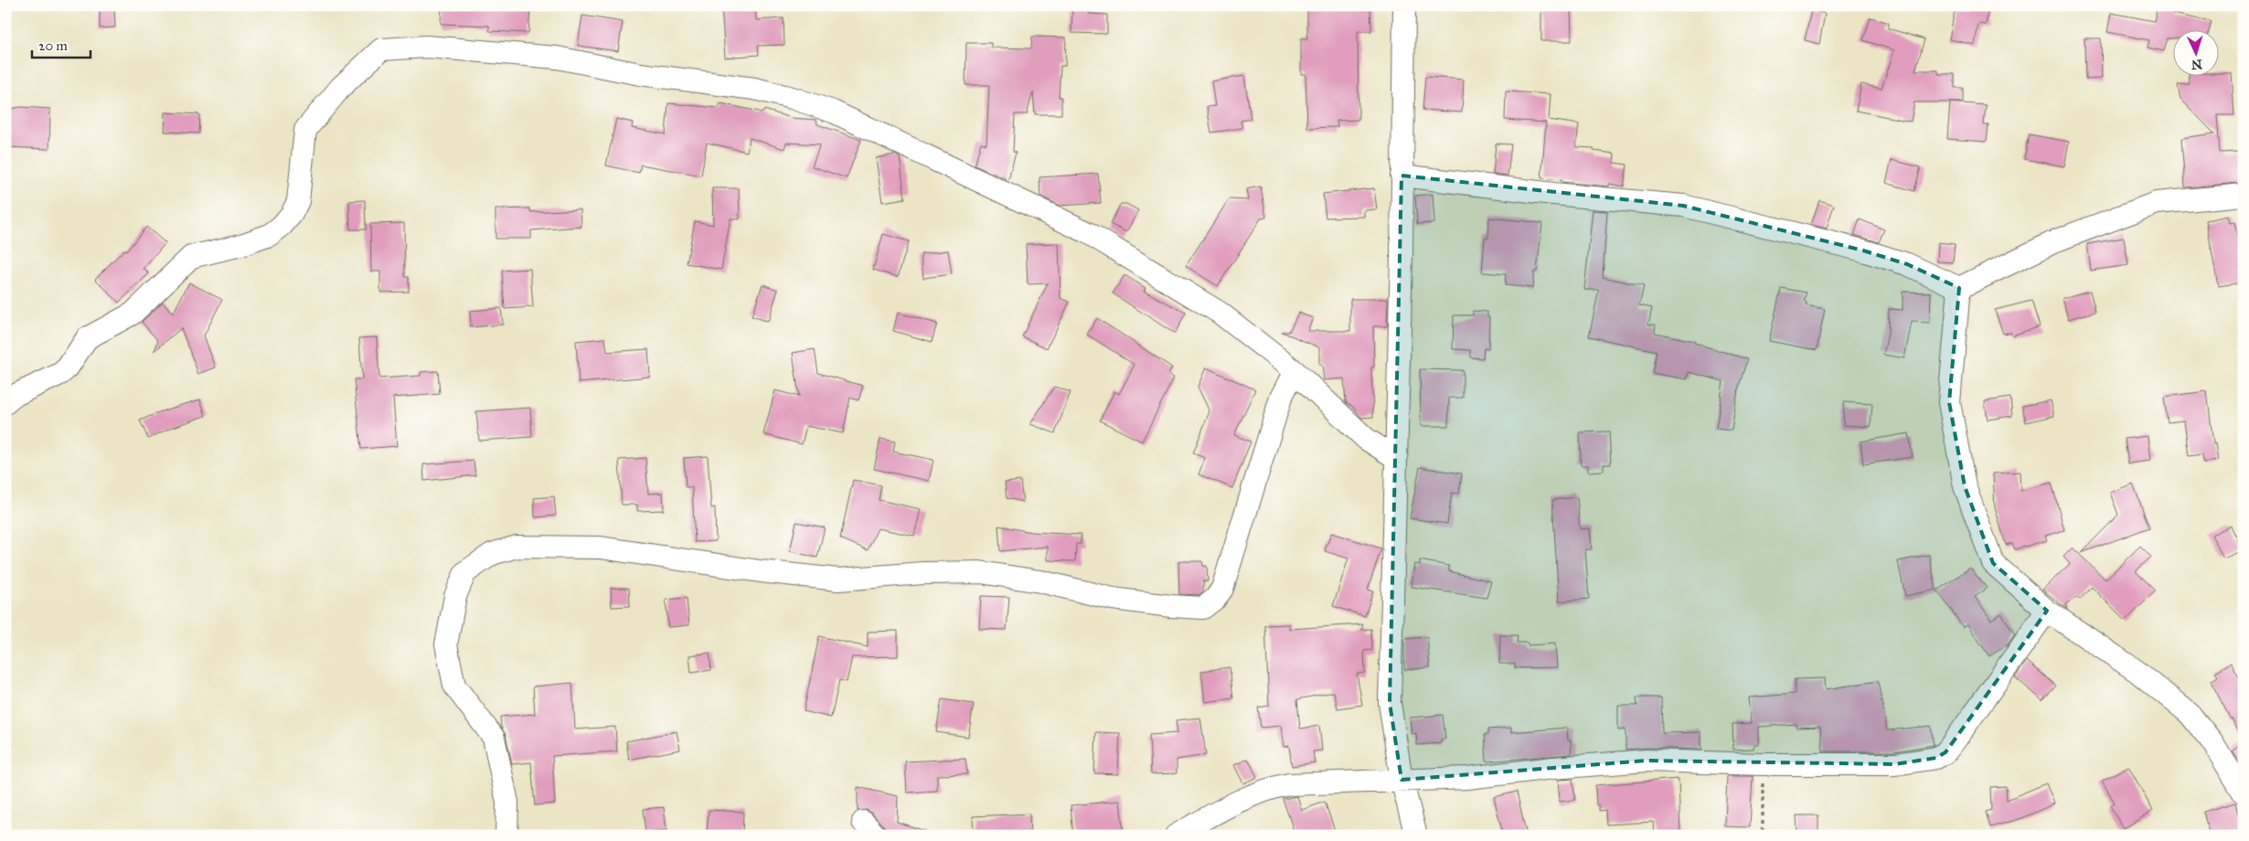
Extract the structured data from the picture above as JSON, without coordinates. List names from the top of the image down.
{
  "scale_bar": "20 m",
  "north": "bottom"
}
